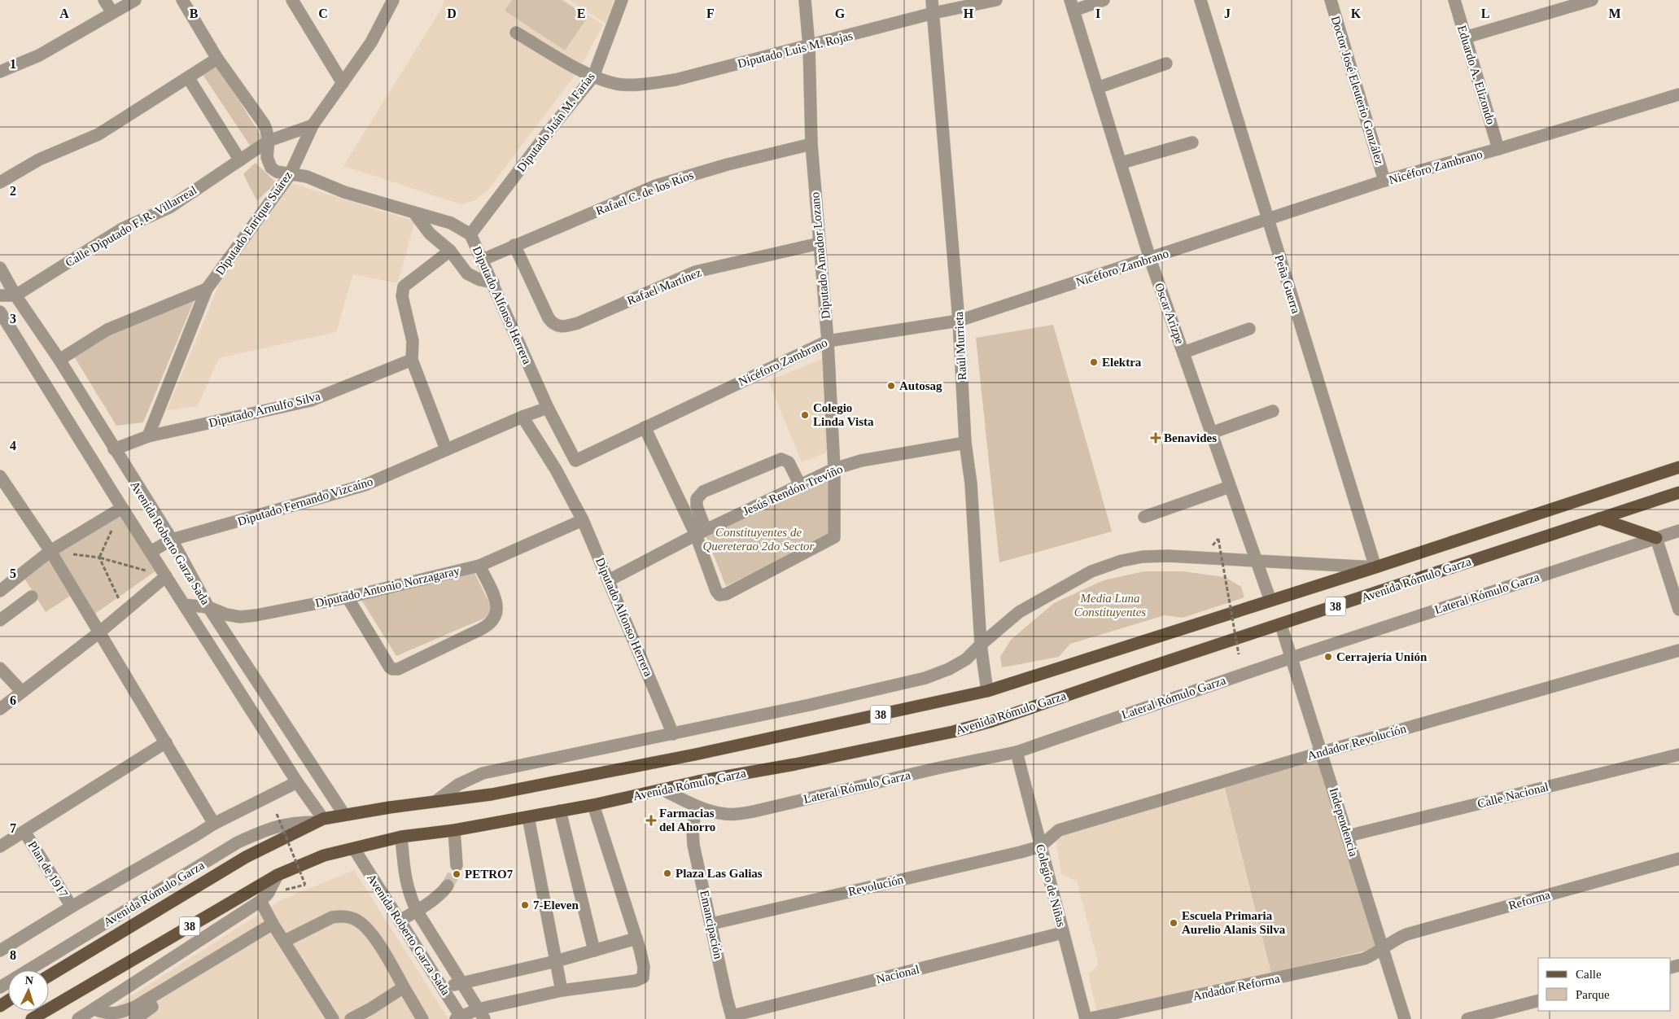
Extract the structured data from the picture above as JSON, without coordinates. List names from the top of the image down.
{
  "streets": {
    "main road": ["Avenida Rómulo Garza", "38"],
    "street": [
      "Diputado Luis M. Rojas",
      "Eduardo A. Elizondo",
      "Doctor José Eleuterio González",
      "Diputado Juán M. Farías",
      "Nicéforo Zambrano",
      "Rafael C. de los Ríos",
      "Diputado Enrique Suárez",
      "Calle Diputado F. R. Villarreal",
      "Diputado Amador Lozano",
      "Peña Guerra",
      "Rafael Martínez",
      "Diputado Alfonso Herrera",
      "Oscar Arizpe",
      "Raúl Murrieta",
      "Diputado Arnulfo Silva",
      "Jesús Rendón Treviño",
      "Diputado Fernando Vizcaíno",
      "Avenida Roberto Garza Sada",
      "Diputado Antonio Norzagaray",
      "Lateral Rómulo Garza",
      "Andador Revolución",
      "Calle Nacional",
      "Independencia",
      "Plan de 1917",
      "Revolución",
      "Colegio de Niñas",
      "Reforma",
      "Emancipación",
      "Nacional",
      "Andador Reforma"
    ]
  },
  "crossings": [
    ["Diputado Luis M. Rojas", "Diputado Juán M. Farías"],
    ["Diputado Luis M. Rojas", "Diputado Amador Lozano"],
    ["Diputado Luis M. Rojas", "Raúl Murrieta"],
    ["Eduardo A. Elizondo", "Nicéforo Zambrano"],
    ["Doctor José Eleuterio González", "Nicéforo Zambrano"],
    ["Diputado Juán M. Farías", "Diputado Alfonso Herrera"],
    ["Nicéforo Zambrano", "Diputado Amador Lozano"],
    ["Nicéforo Zambrano", "Peña Guerra"],
    ["Nicéforo Zambrano", "Diputado Alfonso Herrera"],
    ["Nicéforo Zambrano", "Oscar Arizpe"],
    ["Nicéforo Zambrano", "Raúl Murrieta"],
    ["Rafael C. de los Ríos", "Diputado Amador Lozano"],
    ["Rafael C. de los Ríos", "Rafael Martínez"],
    ["Rafael C. de los Ríos", "Diputado Alfonso Herrera"],
    ["Diputado Enrique Suárez", "Calle Diputado F. R. Villarreal"],
    ["Diputado Enrique Suárez", "Diputado Alfonso Herrera"],
    ["Diputado Enrique Suárez", "Diputado Arnulfo Silva"],
    ["Calle Diputado F. R. Villarreal", "Diputado Alfonso Herrera"],
    ["Calle Diputado F. R. Villarreal", "Avenida Roberto Garza Sada"],
    ["Diputado Amador Lozano", "Rafael Martínez"],
    ["Diputado Amador Lozano", "Jesús Rendón Treviño"],
    ["Peña Guerra", "Avenida Rómulo Garza"],
    ["Diputado Alfonso Herrera", "Jesús Rendón Treviño"],
    ["Diputado Alfonso Herrera", "Diputado Fernando Vizcaíno"],
    ["Diputado Alfonso Herrera", "Avenida Rómulo Garza"],
    ["Diputado Alfonso Herrera", "Diputado Antonio Norzagaray"],
    ["Oscar Arizpe", "Avenida Rómulo Garza"],
    ["Raúl Murrieta", "Jesús Rendón Treviño"],
    ["Raúl Murrieta", "Avenida Rómulo Garza"],
    ["Diputado Arnulfo Silva", "Avenida Roberto Garza Sada"],
    ["Diputado Fernando Vizcaíno", "Avenida Roberto Garza Sada"],
    ["Avenida Roberto Garza Sada", "Avenida Rómulo Garza"],
    ["Avenida Roberto Garza Sada", "Diputado Antonio Norzagaray"],
    ["Avenida Rómulo Garza", "Lateral Rómulo Garza"],
    ["Avenida Rómulo Garza", "Independencia"],
    ["Lateral Rómulo Garza", "Independencia"],
    ["Lateral Rómulo Garza", "Colegio de Niñas"],
    ["Lateral Rómulo Garza", "Emancipación"],
    ["Andador Revolución", "Independencia"],
    ["Andador Revolución", "Revolución"],
    ["Andador Revolución", "Colegio de Niñas"],
    ["Calle Nacional", "Independencia"],
    ["Independencia", "Reforma"],
    ["Independencia", "Andador Reforma"],
    ["Revolución", "Colegio de Niñas"],
    ["Revolución", "Emancipación"],
    ["Colegio de Niñas", "Nacional"],
    ["Colegio de Niñas", "Andador Reforma"],
    ["Reforma", "Andador Reforma"],
    ["Emancipación", "Nacional"]
  ],
  "parks": ["Constituyentes de Quereterao 2do Sector", "Media Luna Constituyentes"],
  "places": {
    "other": [
      "Elektra",
      "Autosag",
      "Colegio Linda Vista",
      "Cerrajería Unión",
      "Plaza Las Galias",
      "PETRO7",
      "7-Eleven",
      "Escuela Primaria Aurelio Alanis Silva"
    ],
    "health": ["Benavides", "Farmacias del Ahorro"]
  },
  "legend": ["Calle", "Parque"],
  "north": "top",
  "grid": {
    "columns": [
      "A",
      "B",
      "C",
      "D",
      "E",
      "F",
      "G",
      "H",
      "I",
      "J",
      "K",
      "L",
      "M"
    ],
    "rows": [
      "1",
      "2",
      "3",
      "4",
      "5",
      "6",
      "7",
      "8"
    ]
  }
}
